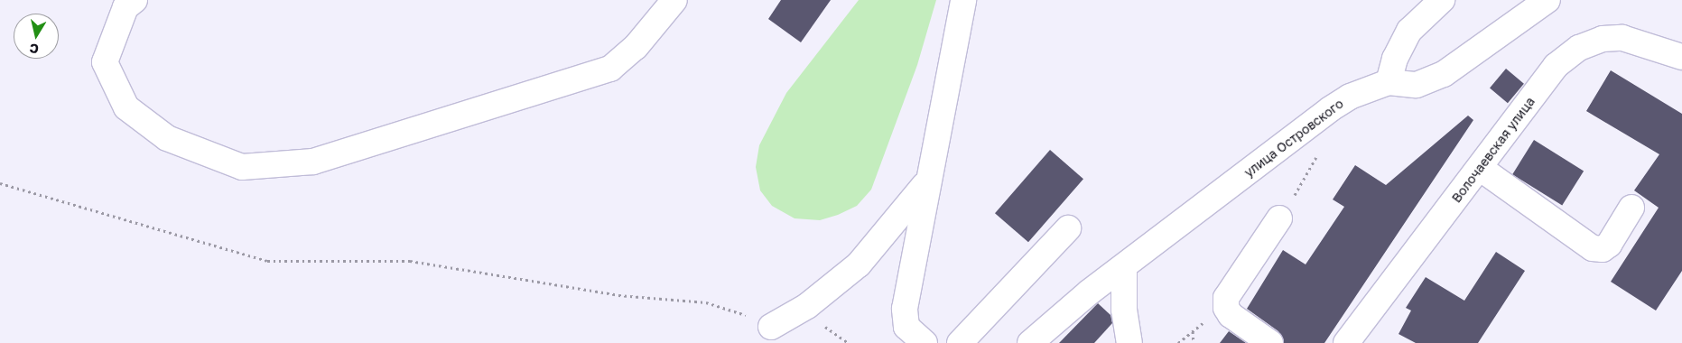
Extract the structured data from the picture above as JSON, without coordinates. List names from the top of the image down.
{
  "streets": {
    "lane": ["улица Островского", "Волочаевская улица"]
  },
  "north": "bottom"
}
